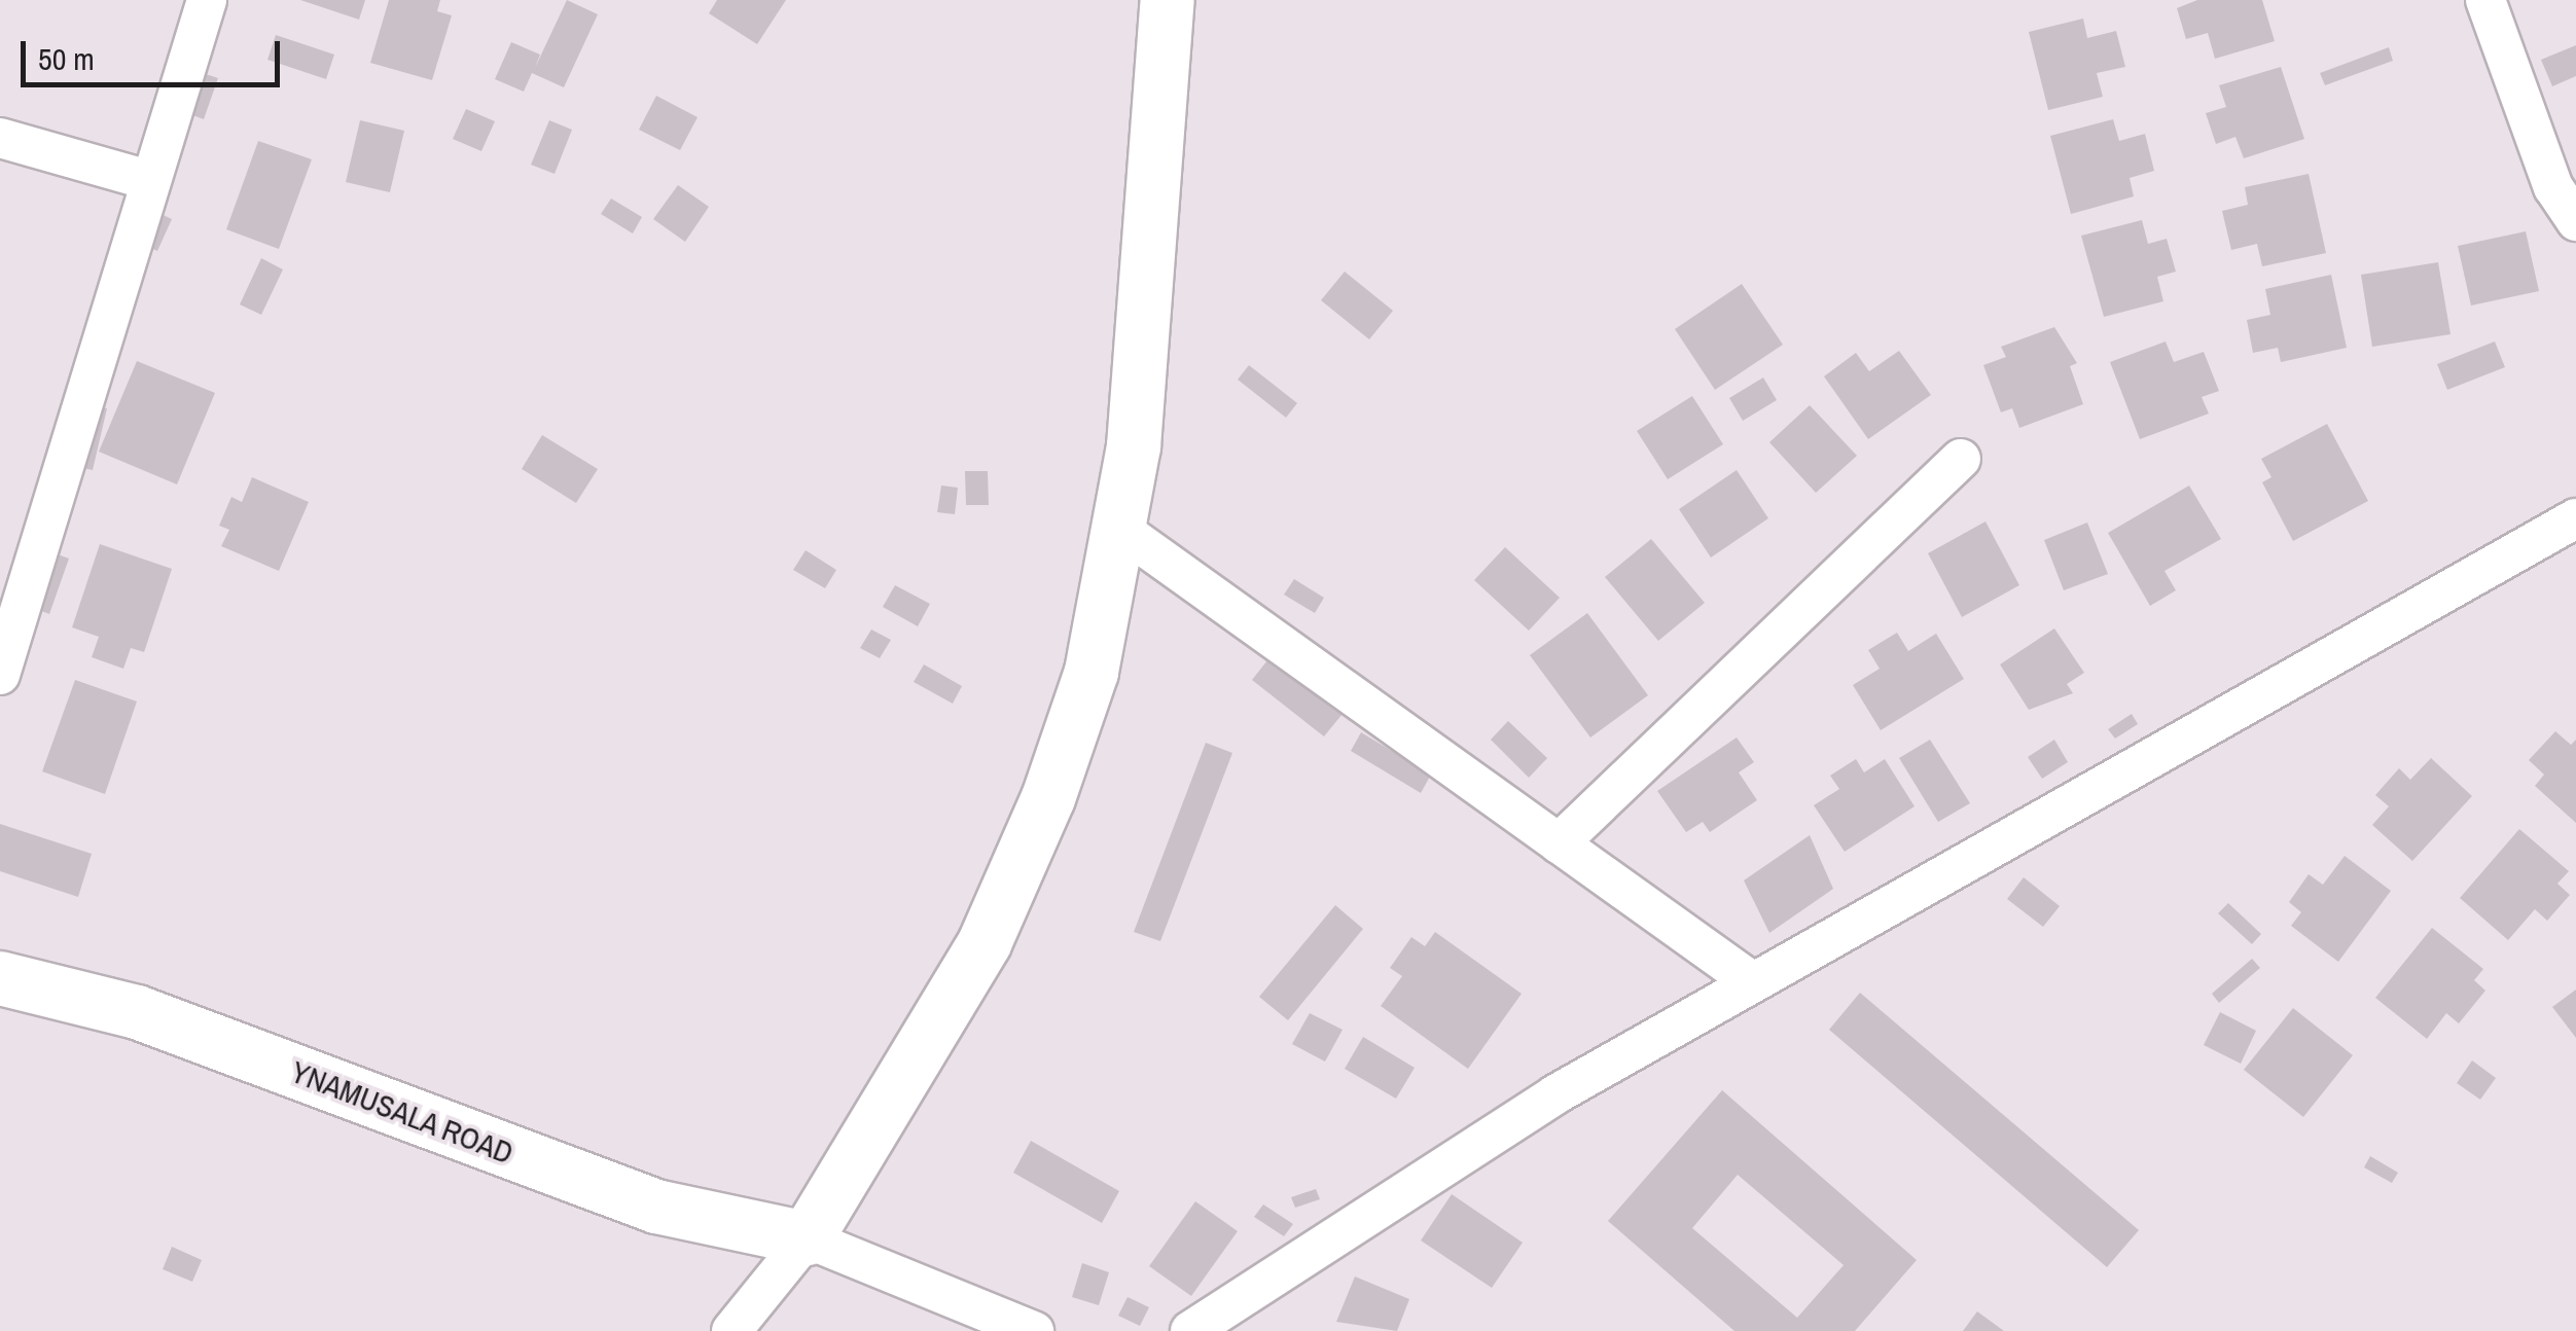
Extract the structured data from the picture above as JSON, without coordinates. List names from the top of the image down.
{
  "streets": {
    "main road": ["YNAMUSALA ROAD"]
  },
  "scale_bar": "50 m"
}
